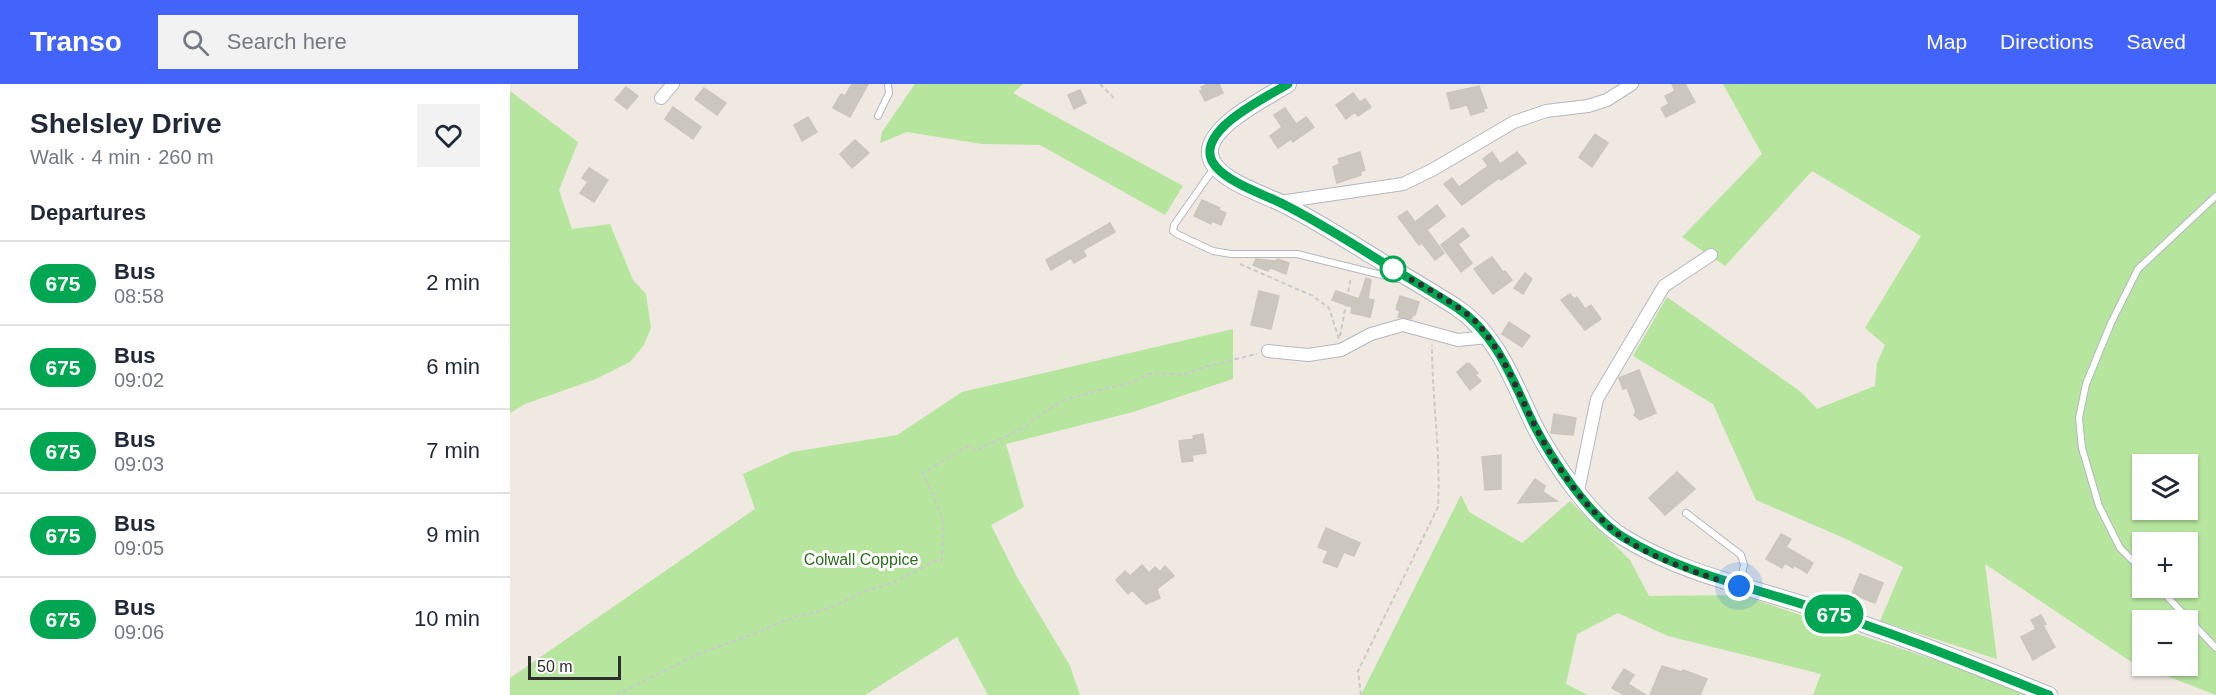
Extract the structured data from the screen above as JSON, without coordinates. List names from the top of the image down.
{
  "parks": ["Colwall Coppice"],
  "lines": ["bus line 675"],
  "scale_bar": "50 m",
  "page": {
    "header": "Transo",
    "search": "Search here",
    "nav": ["Map", "Directions", "Saved"],
    "heading": [
      ["Shelsley Drive", "Walk · 4 min · 260 m"],
      "Departures"
    ],
    "on_map": "675",
    "list": [
      {
        "mark": "675",
        "name": "Bus",
        "note": "08:58",
        "value": "2 min"
      },
      {
        "mark": "675",
        "name": "Bus",
        "note": "09:02",
        "value": "6 min"
      },
      {
        "mark": "675",
        "name": "Bus",
        "note": "09:03",
        "value": "7 min"
      },
      {
        "mark": "675",
        "name": "Bus",
        "note": "09:05",
        "value": "9 min"
      },
      {
        "mark": "675",
        "name": "Bus",
        "note": "09:06",
        "value": "10 min"
      }
    ],
    "map_buttons": ["+", "−"],
    "scale": "50 m"
  }
}
